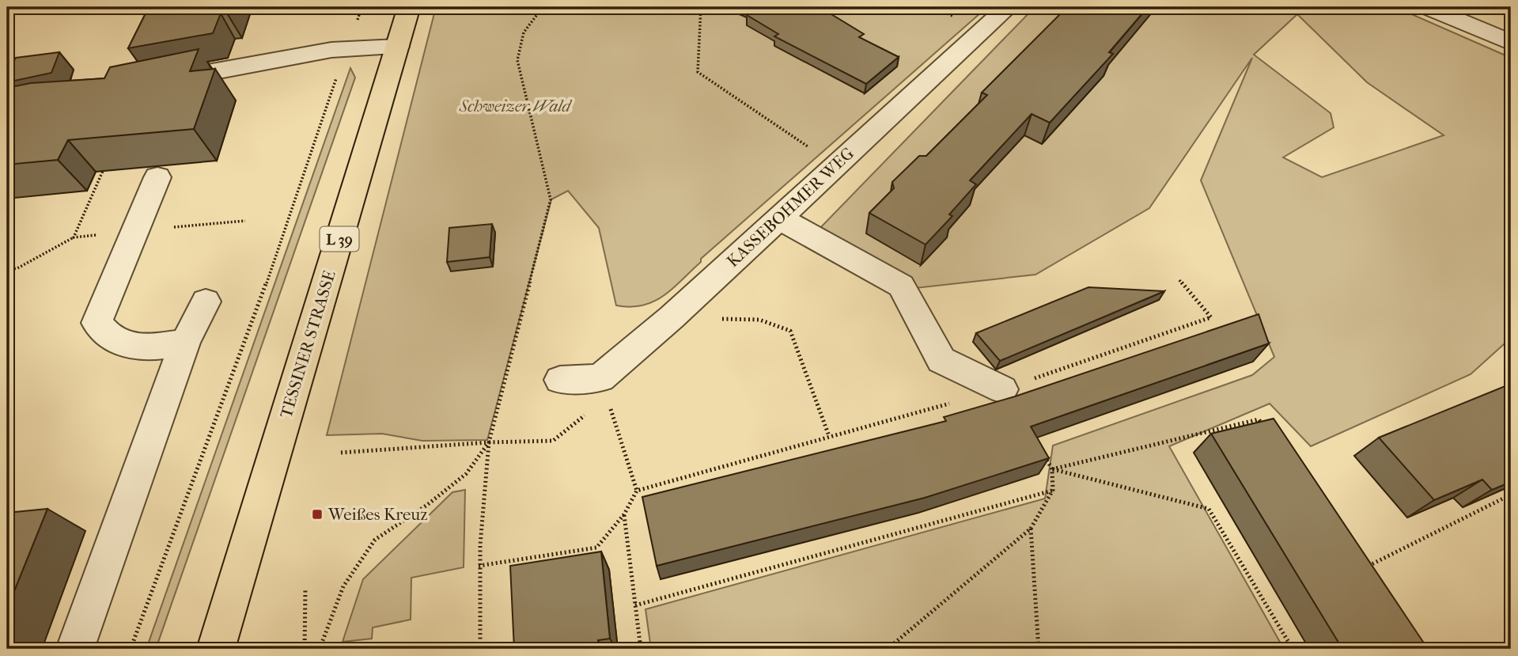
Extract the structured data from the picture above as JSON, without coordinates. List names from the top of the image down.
{
  "streets": {
    "main road": ["L 39", "TESSINER STRASSE"],
    "street": ["KASSEBOHMER WEG"]
  },
  "parks": ["Schweizer Wald"],
  "places": {
    "transit": ["Weißes Kreuz"]
  }
}
